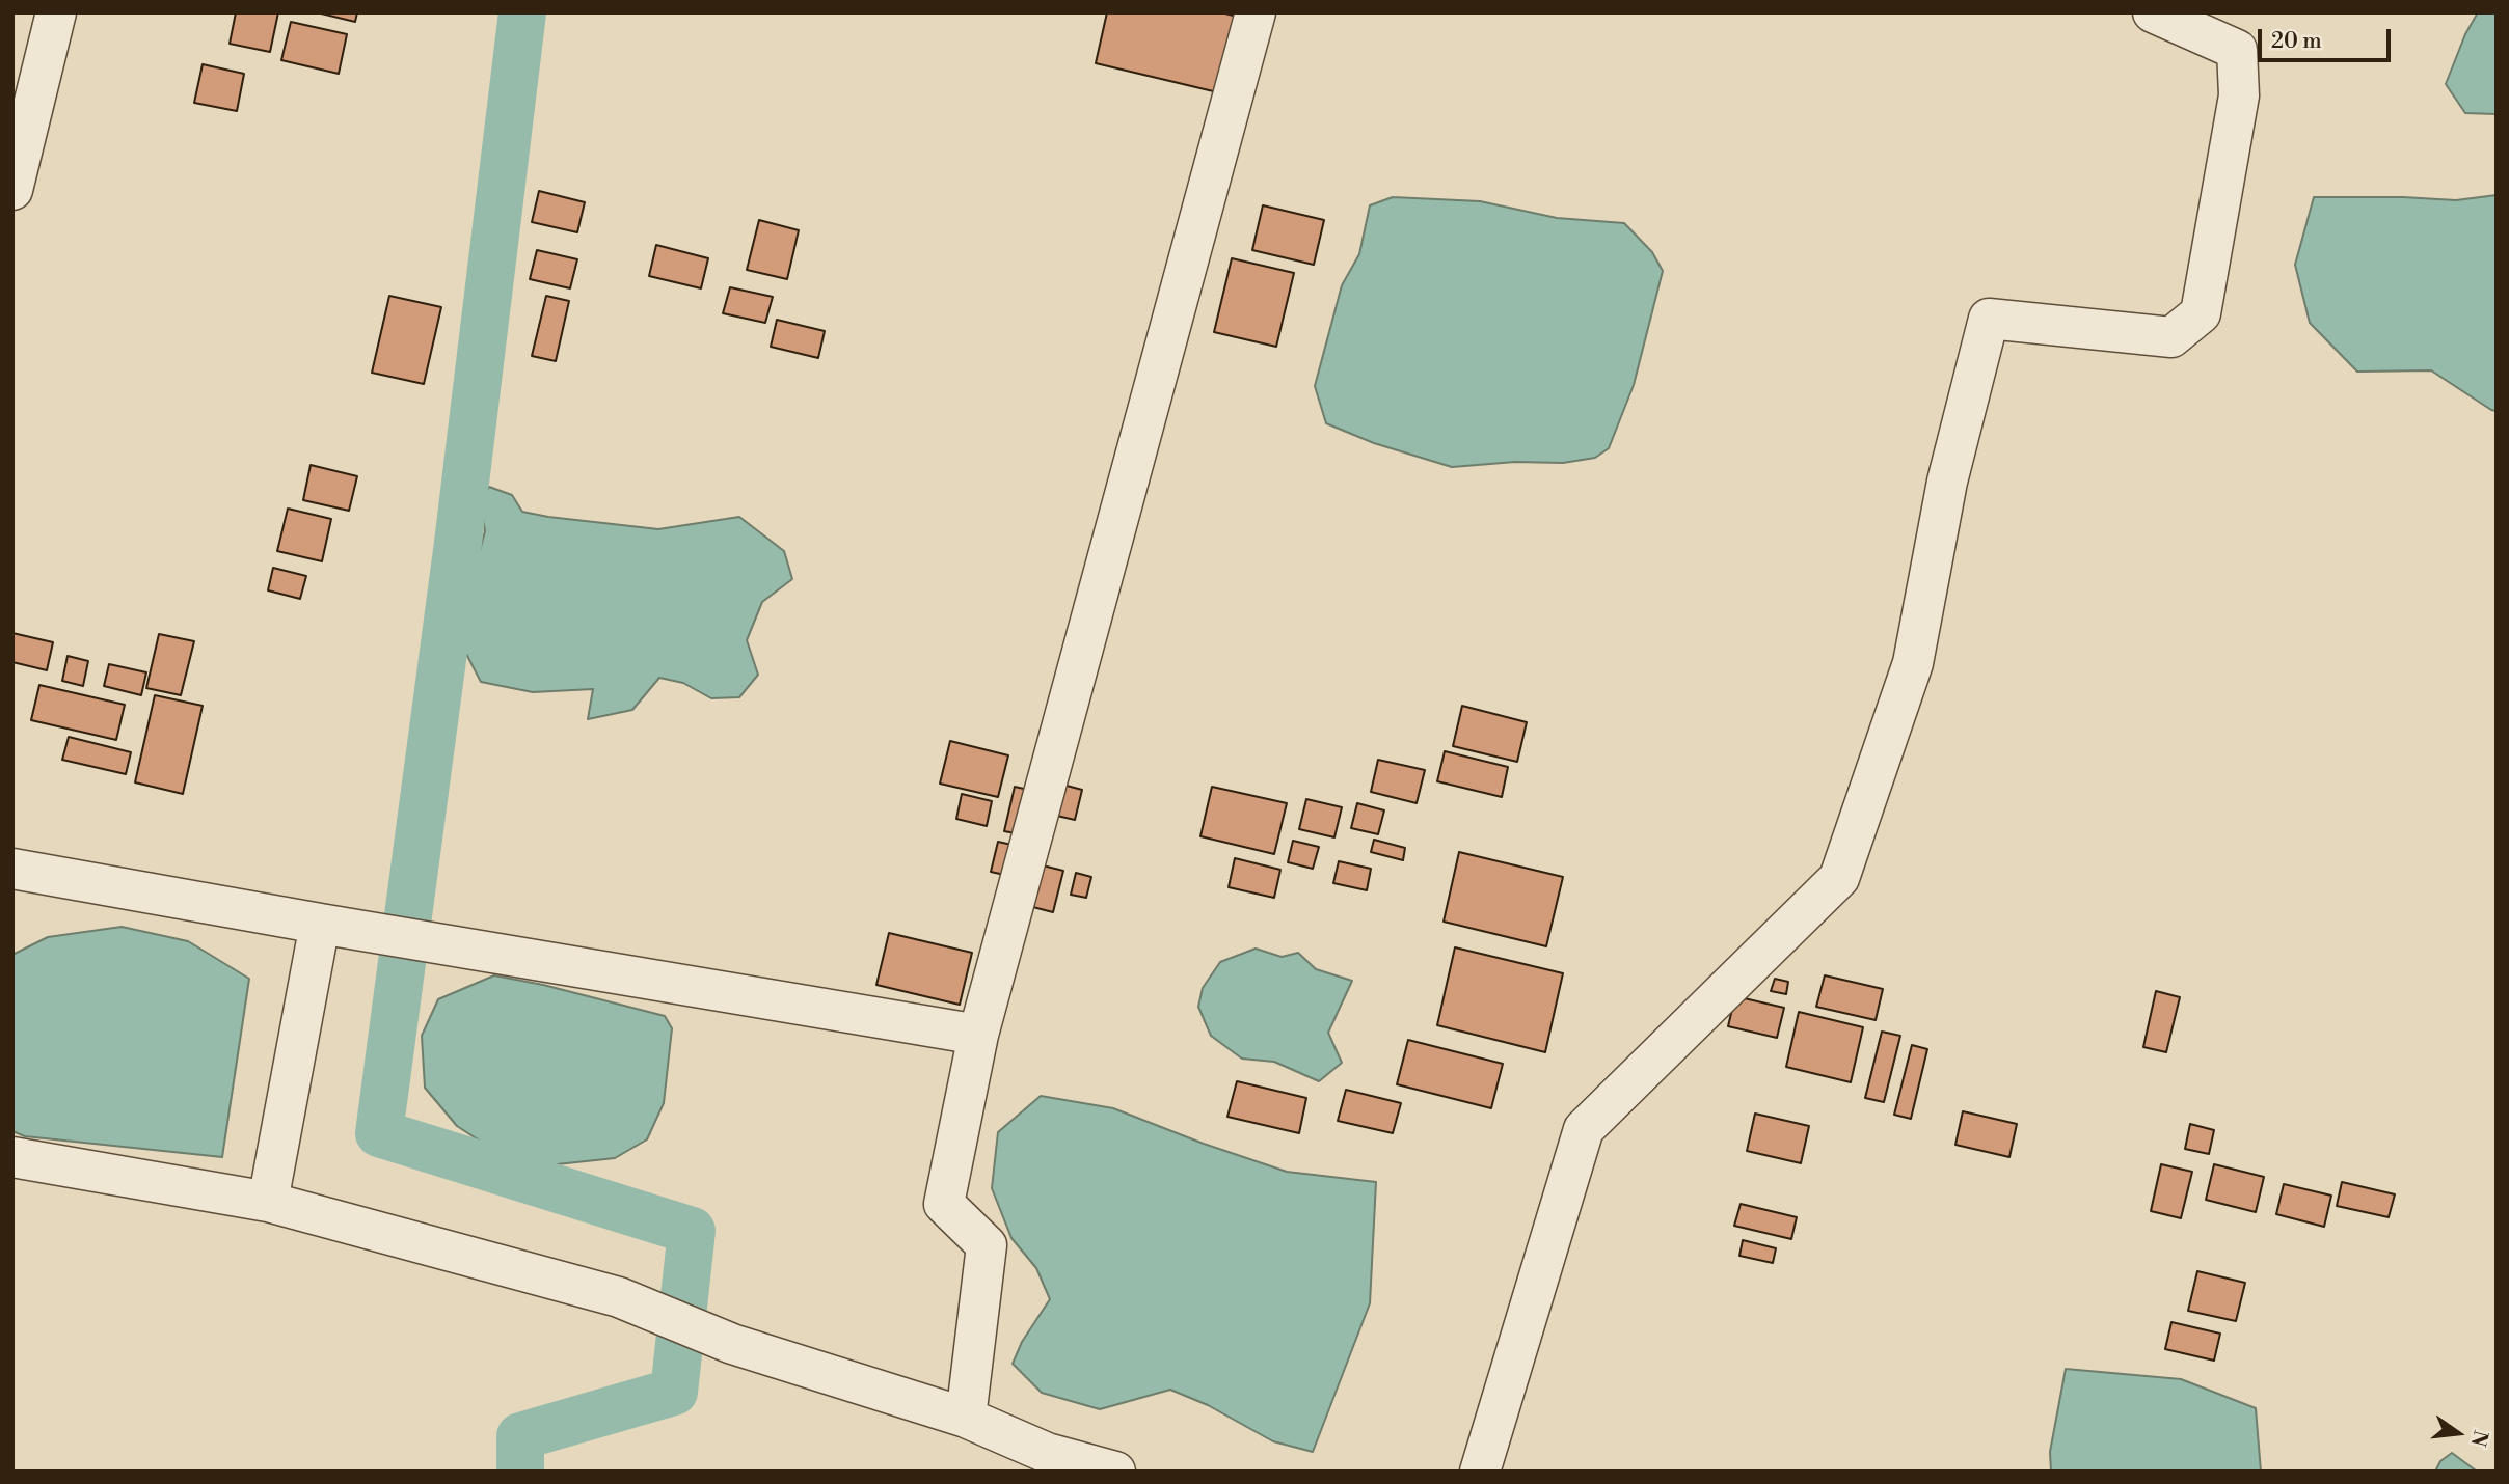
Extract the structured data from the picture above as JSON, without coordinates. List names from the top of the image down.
{
  "scale_bar": "20 m",
  "north": "right"
}
